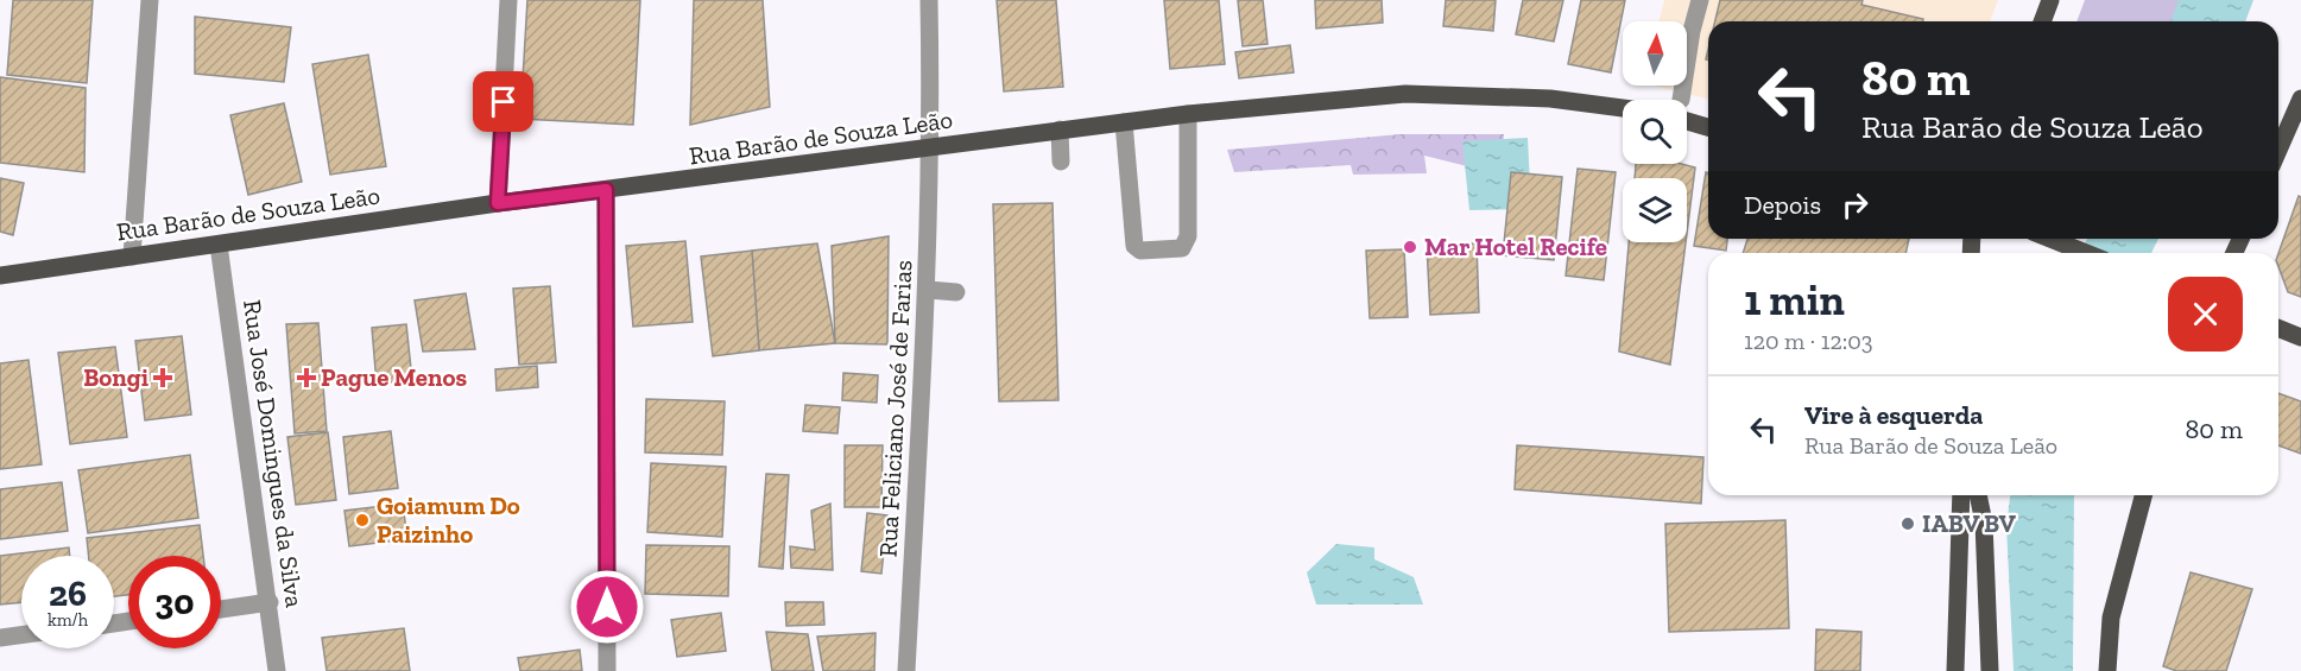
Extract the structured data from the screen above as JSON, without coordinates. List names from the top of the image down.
{
  "streets": {
    "main road": ["Rua Barão de Souza Leão"],
    "street": ["Rua Feliciano José de Farias", "Rua José Domingues da Silva"]
  },
  "crossings": [
    ["Rua Barão de Souza Leão", "Rua Feliciano José de Farias"],
    ["Rua Barão de Souza Leão", "Rua José Domingues da Silva"]
  ],
  "places": {
    "other": ["Mar Hotel Recife", "Goiamum Do Paizinho", "IABV BV"],
    "health": ["Bongi", "Pague Menos"]
  },
  "north": "top",
  "page": {
    "turn": ["80 m", "Rua Barão de Souza Leão"],
    "then": "Depois",
    "heading": ["1 min", "120 m · 12:03"],
    "list": [
      {
        "name": "Vire à esquerda",
        "note": "Rua Barão de Souza Leão",
        "value": "80 m"
      }
    ],
    "speed": "26 km/h",
    "limit": "30"
  }
}
